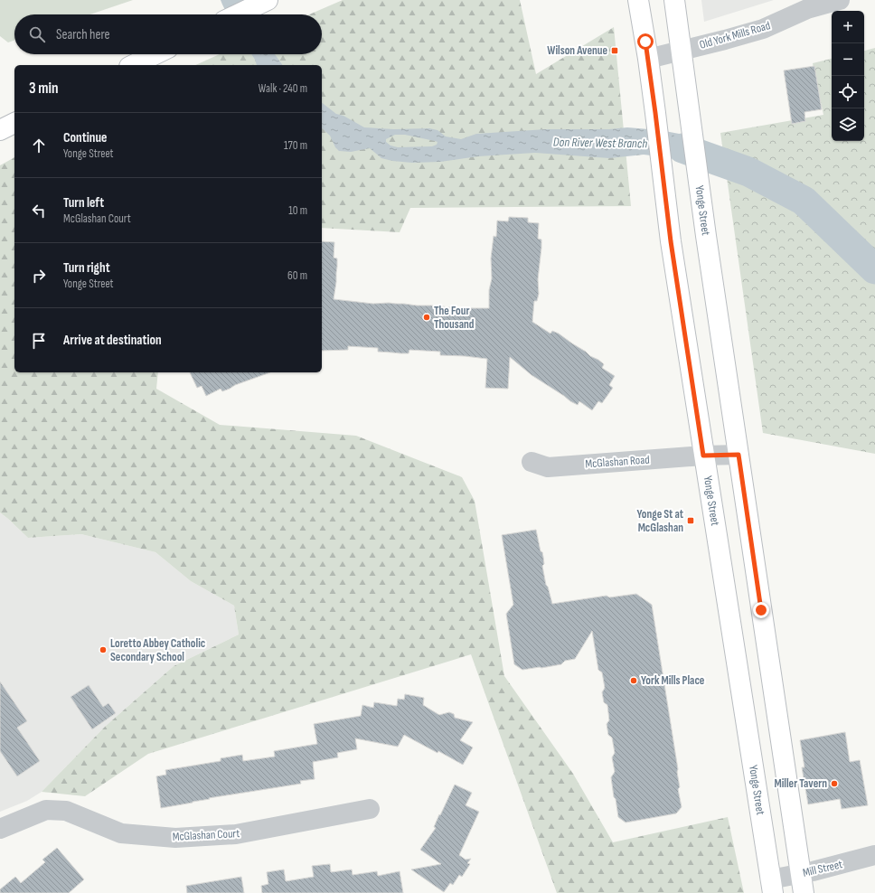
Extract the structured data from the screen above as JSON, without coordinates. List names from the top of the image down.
{
  "streets": {
    "main road": ["Yonge Street"],
    "street": [
      "Old York Mills Road",
      "McGlashan Road",
      "McGlashan Court",
      "Mill Street"
    ]
  },
  "crossings": [
    ["Old York Mills Road", "Yonge Street"],
    ["Yonge Street", "McGlashan Road"],
    ["Yonge Street", "Mill Street"]
  ],
  "water": ["Don River West Branch"],
  "places": {
    "transit": ["Wilson Avenue", "Yonge St at McGlashan"],
    "other": [
      "The Four Thousand",
      "Loretto Abbey Catholic Secondary School",
      "York Mills Place",
      "Miller Tavern"
    ]
  },
  "page": {
    "map_buttons": ["+", "−"],
    "search": "Search here",
    "heading": ["3 min", "Walk · 240 m"],
    "list": [
      ["Continue", "Yonge Street", "170 m"],
      ["Turn left", "McGlashan Court", "10 m"],
      ["Turn right", "Yonge Street", "60 m"],
      "Arrive at destination"
    ]
  }
}
